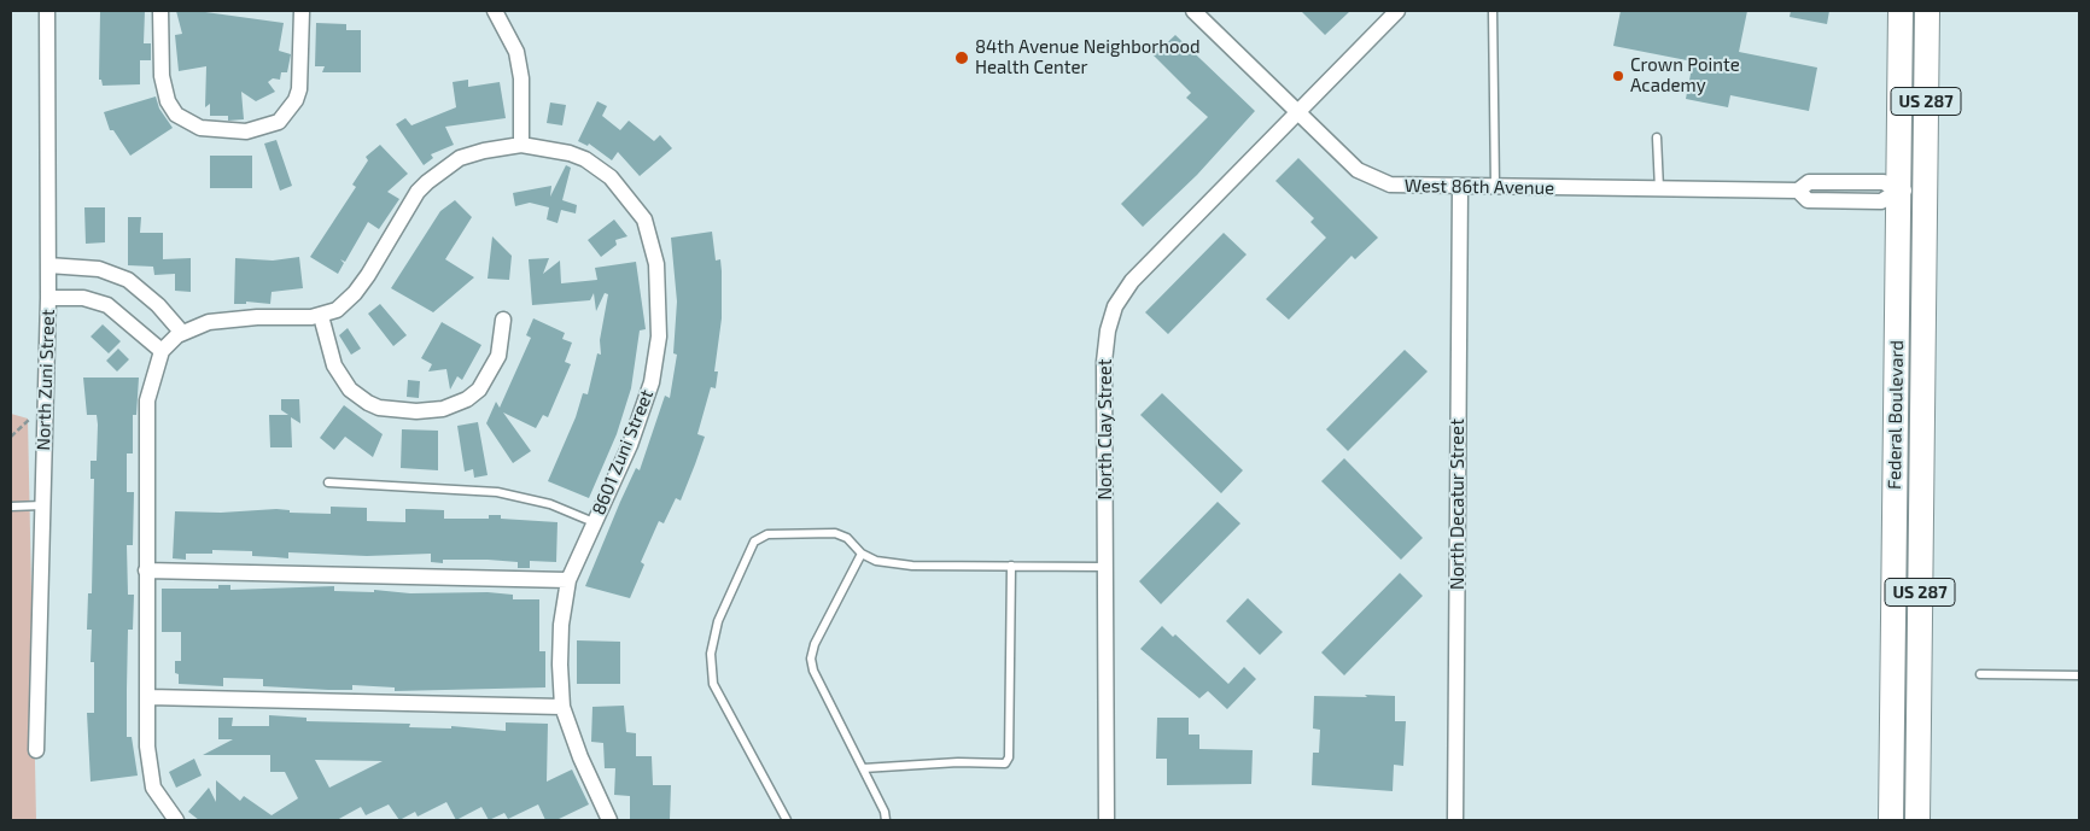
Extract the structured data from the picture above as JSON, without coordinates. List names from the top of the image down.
{
  "streets": {
    "main road": ["US 287", "Federal Boulevard"],
    "street": [
      "West 86th Avenue",
      "North Zuni Street",
      "North Clay Street",
      "8601 Zuni Street",
      "North Decatur Street"
    ]
  },
  "crossings": [
    ["West 86th Avenue", "Federal Boulevard"],
    ["West 86th Avenue", "North Clay Street"],
    ["West 86th Avenue", "North Decatur Street"]
  ],
  "places": ["84th Avenue Neighborhood Health Center", "Crown Pointe Academy"]
}
